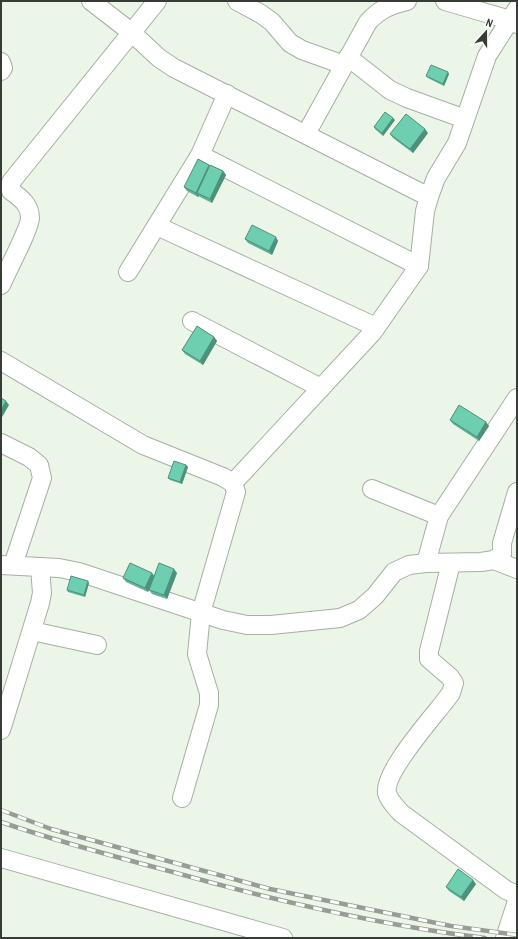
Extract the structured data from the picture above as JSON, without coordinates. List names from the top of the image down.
{
  "north": "top"
}
